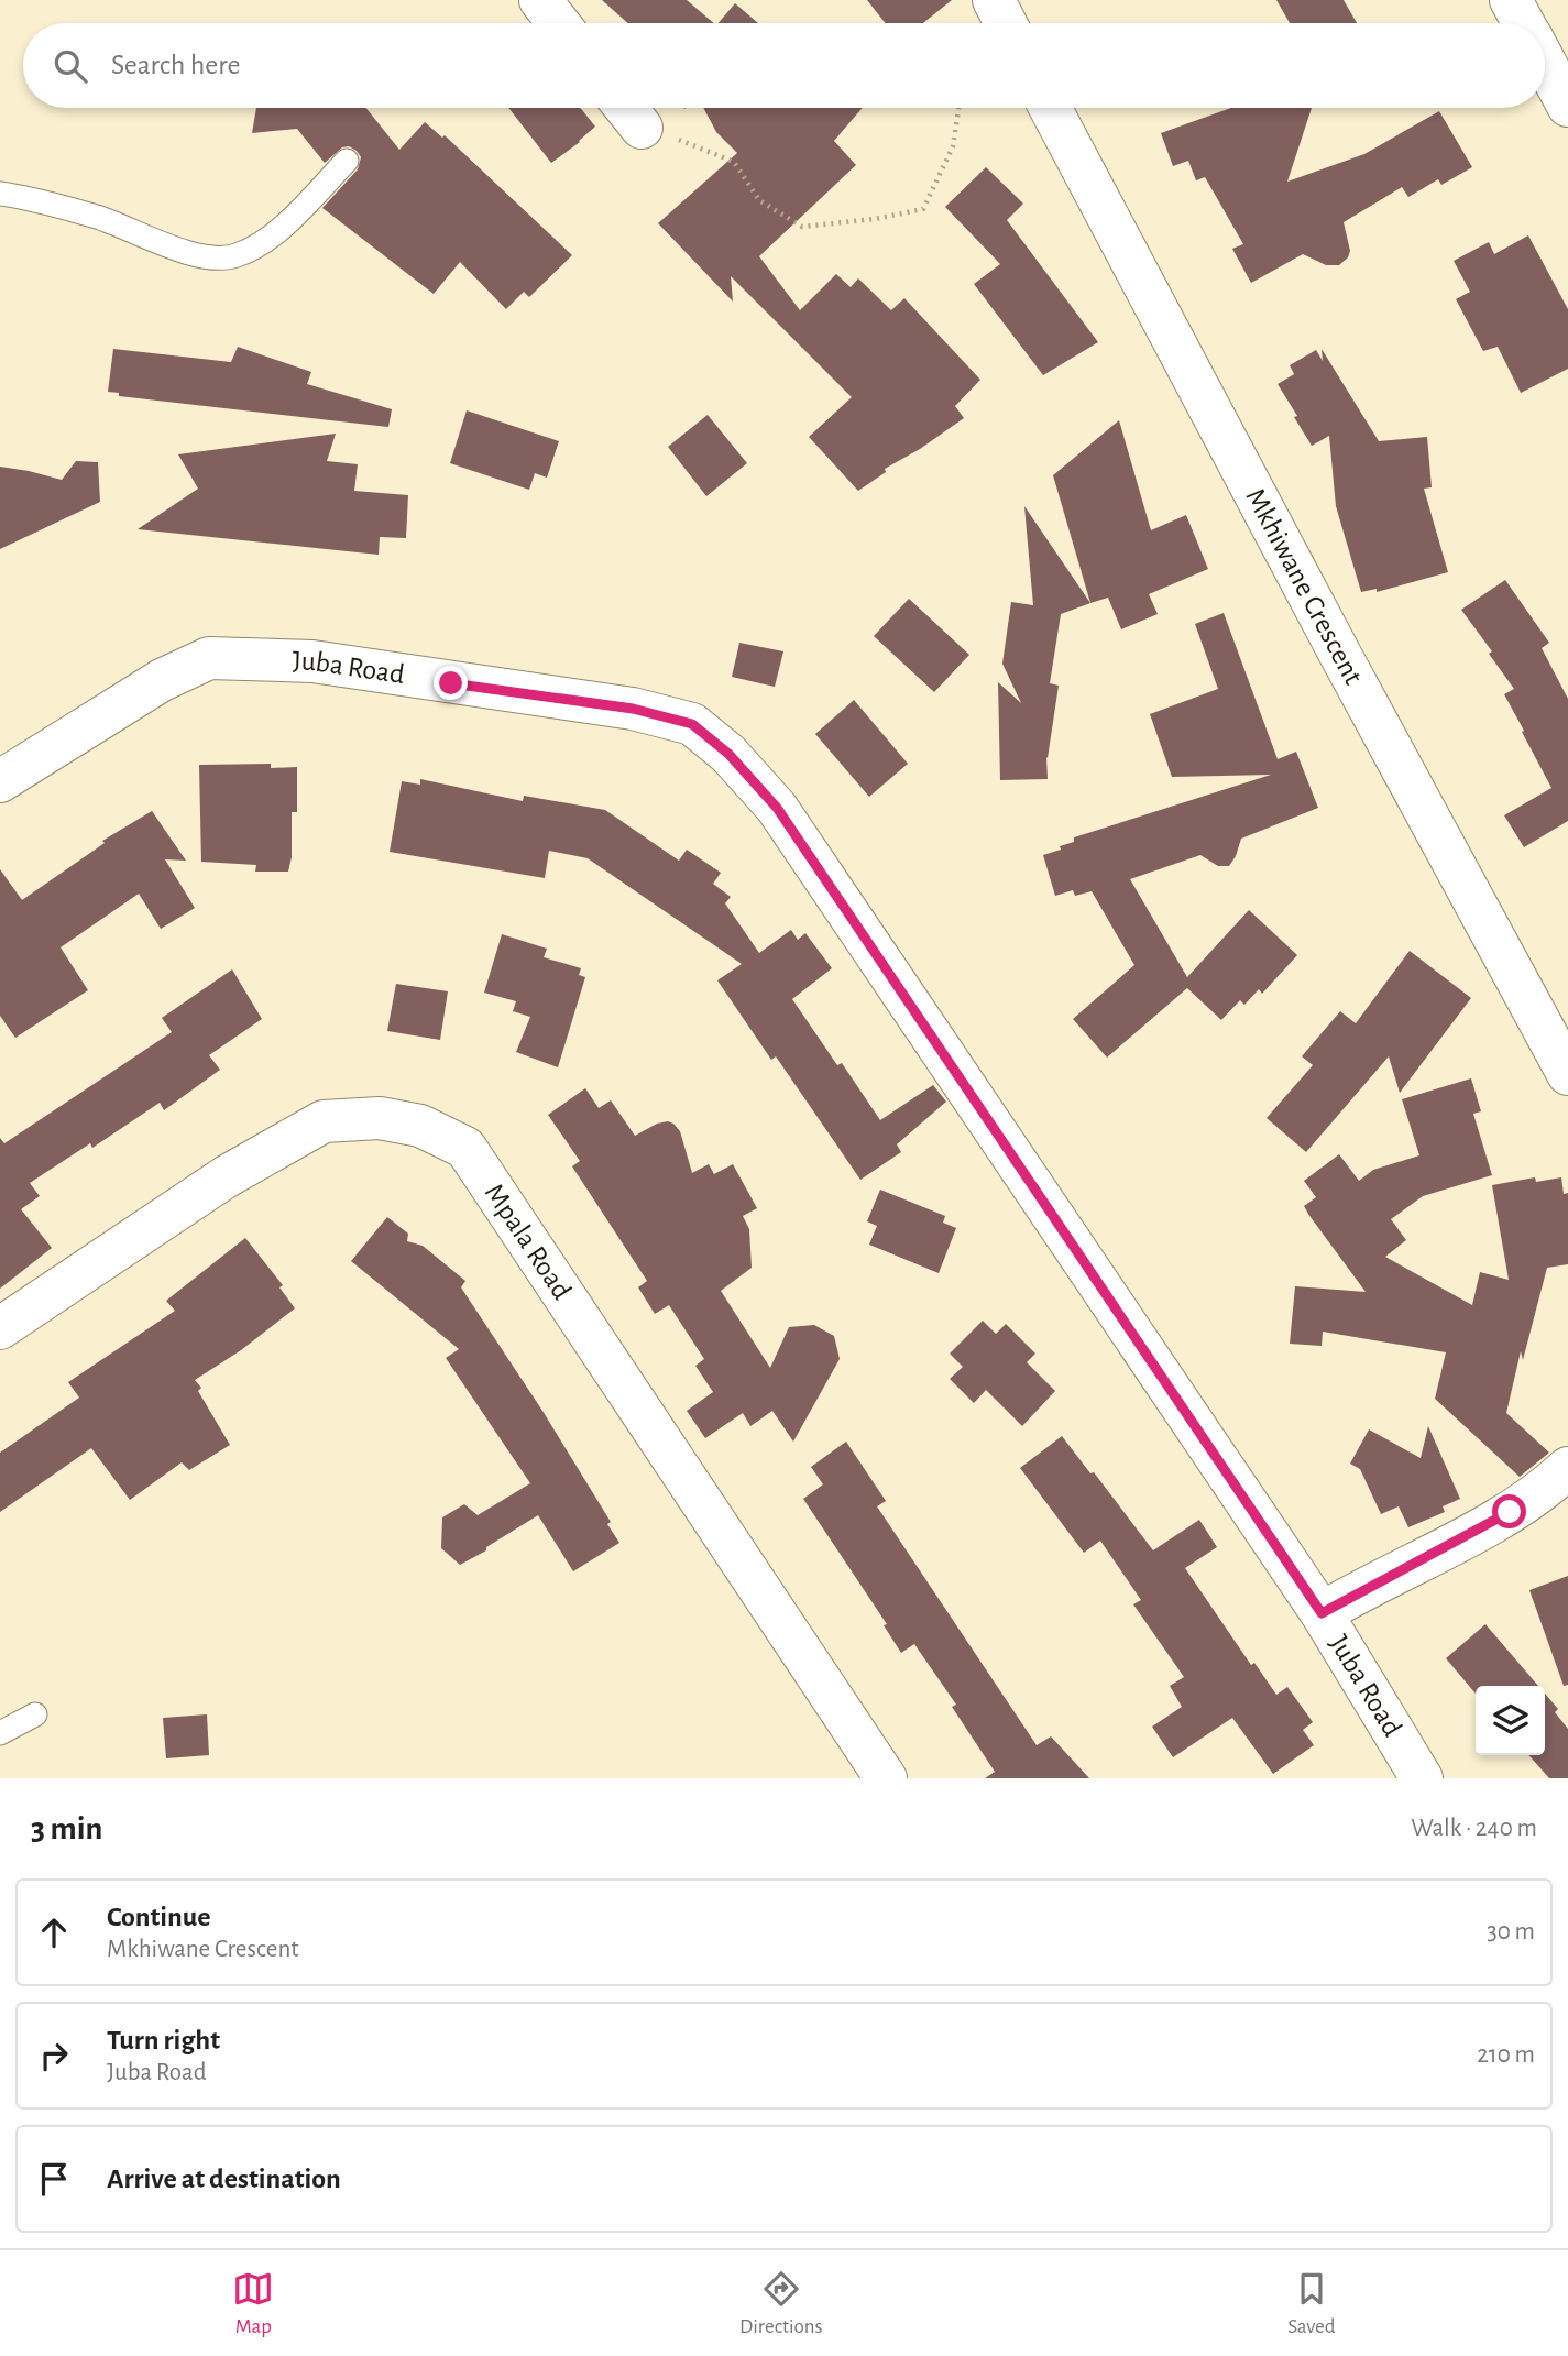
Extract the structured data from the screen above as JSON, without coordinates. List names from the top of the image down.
{
  "streets": {
    "street": ["Mkhiwane Crescent", "Juba Road", "Mpala Road"]
  },
  "page": {
    "search": "Search here",
    "heading": ["3 min", "Walk · 240 m"],
    "list": [
      ["Continue", "Mkhiwane Crescent", "30 m"],
      ["Turn right", "Juba Road", "210 m"],
      "Arrive at destination"
    ],
    "nav": ["Map", "Directions", "Saved"]
  }
}
